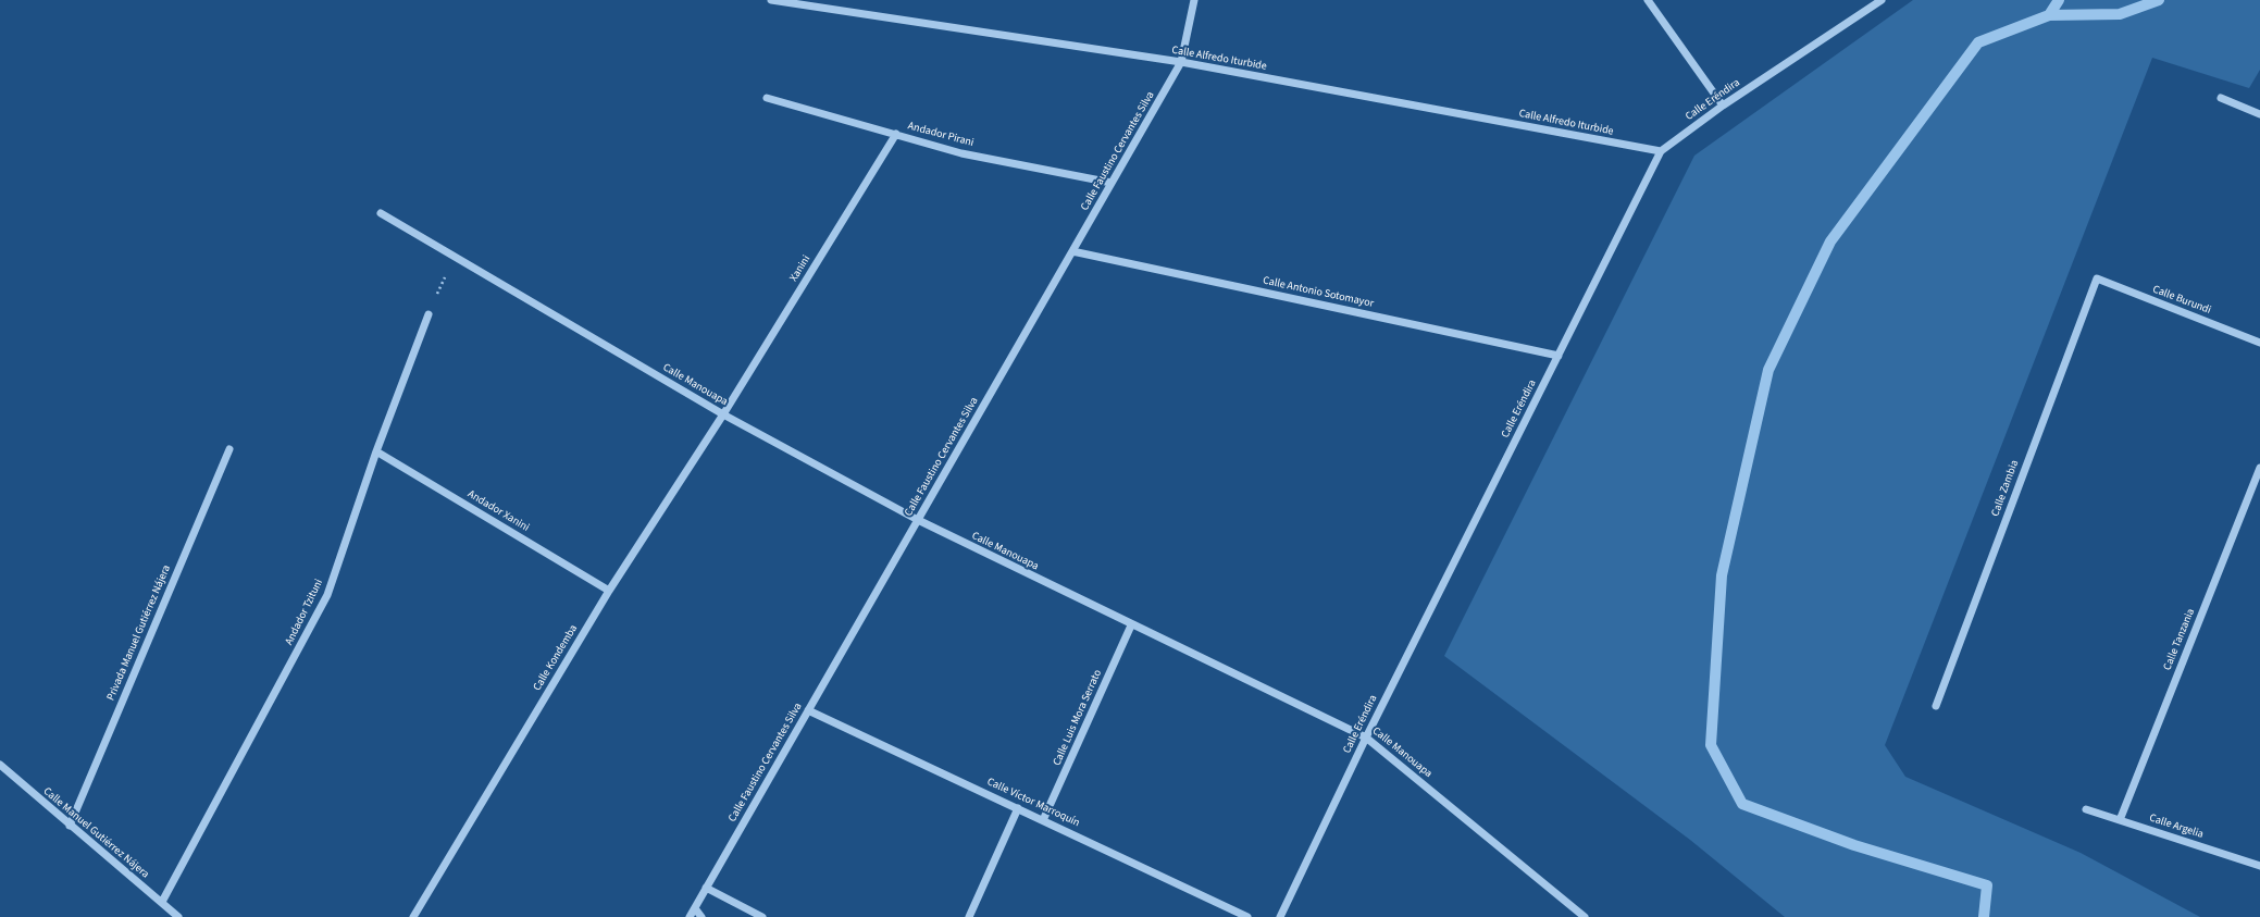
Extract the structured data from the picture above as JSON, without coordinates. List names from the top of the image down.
{
  "streets": {
    "street": [
      "Calle Alfredo Iturbide",
      "Calle Eréndira",
      "Andador Pirani",
      "Calle Faustino Cervantes Silva",
      "Xanini",
      "Calle Antonio Sotomayor",
      "Calle Burundi",
      "Calle Manouapa",
      "Calle Zambia",
      "Andador Xanini",
      "Andador Tzituni",
      "Privada Manuel Gutiérrez Nájera",
      "Calle Tanzania",
      "Calle Kondemba",
      "Calle Luis Mora Serrato",
      "Calle Víctor Marroquín",
      "Calle Argelia",
      "Calle Manuel Gutiérrez Nájera"
    ]
  },
  "crossings": [
    ["Calle Alfredo Iturbide", "Calle Eréndira"],
    ["Calle Alfredo Iturbide", "Calle Faustino Cervantes Silva"],
    ["Calle Eréndira", "Calle Antonio Sotomayor"],
    ["Calle Eréndira", "Calle Manouapa"],
    ["Andador Pirani", "Calle Faustino Cervantes Silva"],
    ["Andador Pirani", "Xanini"],
    ["Calle Faustino Cervantes Silva", "Calle Antonio Sotomayor"],
    ["Calle Faustino Cervantes Silva", "Calle Manouapa"],
    ["Calle Faustino Cervantes Silva", "Calle Víctor Marroquín"],
    ["Xanini", "Calle Manouapa"],
    ["Xanini", "Calle Kondemba"],
    ["Calle Burundi", "Calle Zambia"],
    ["Calle Manouapa", "Calle Kondemba"],
    ["Calle Manouapa", "Calle Luis Mora Serrato"],
    ["Andador Xanini", "Andador Tzituni"],
    ["Andador Xanini", "Calle Kondemba"],
    ["Andador Tzituni", "Calle Manuel Gutiérrez Nájera"],
    ["Privada Manuel Gutiérrez Nájera", "Calle Manuel Gutiérrez Nájera"],
    ["Calle Tanzania", "Calle Argelia"],
    ["Calle Luis Mora Serrato", "Calle Víctor Marroquín"]
  ]
}
